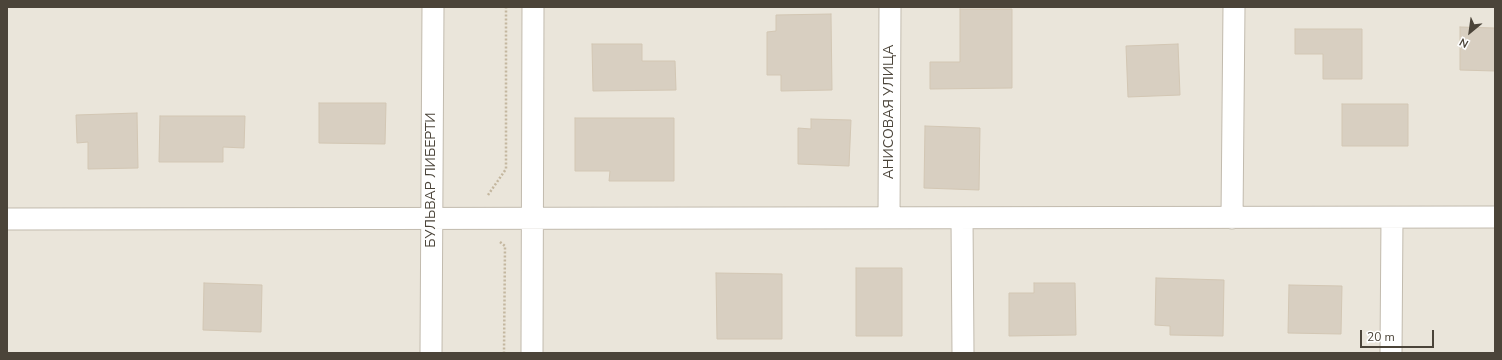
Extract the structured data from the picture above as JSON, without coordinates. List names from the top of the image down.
{
  "streets": {
    "street": ["АНИСОВАЯ УЛИЦА", "БУЛЬВАР ЛИБЕРТИ"]
  },
  "scale_bar": "20 m",
  "north": "bottom left"
}
